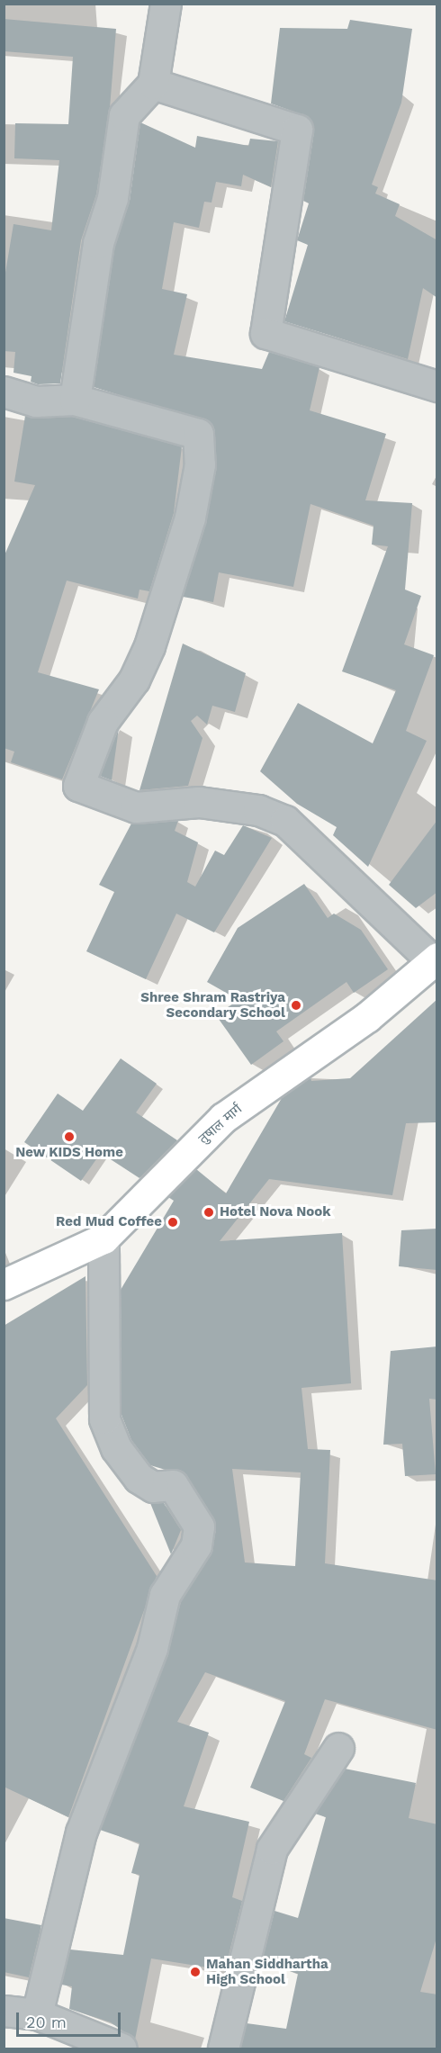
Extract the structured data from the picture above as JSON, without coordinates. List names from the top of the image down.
{
  "streets": {
    "street": ["तुषाल मार्ग"]
  },
  "places": [
    "Shree Shram Rastriya Secondary School",
    "New KIDS Home",
    "Hotel Nova Nook",
    "Red Mud Coffee",
    "Mahan Siddhartha High School"
  ],
  "scale_bar": "20 m"
}
